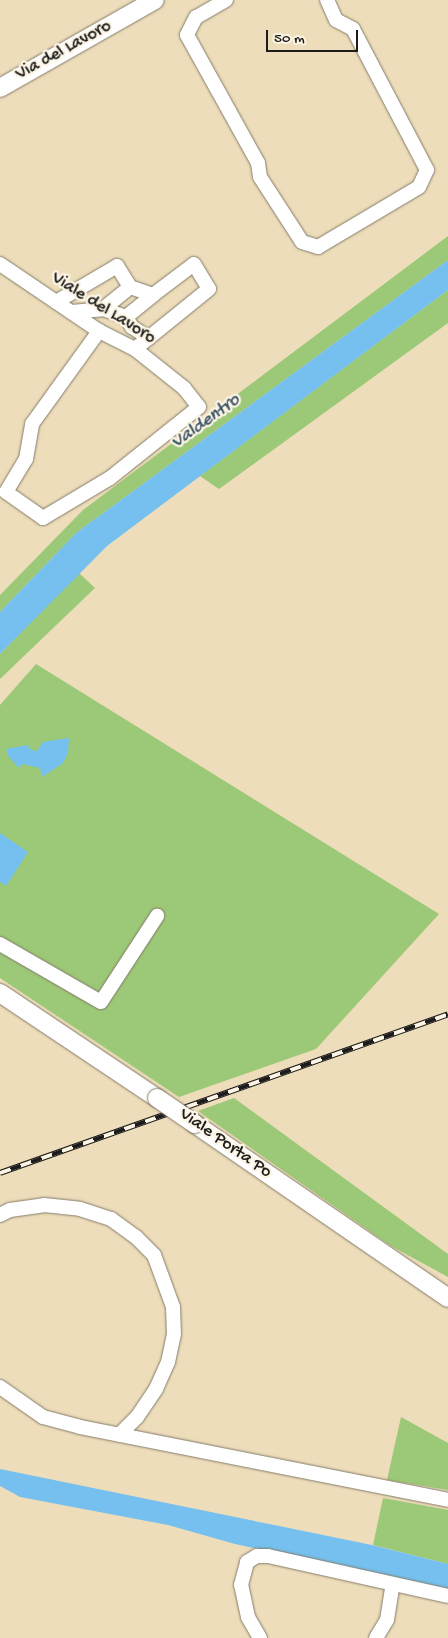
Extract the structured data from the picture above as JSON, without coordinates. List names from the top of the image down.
{
  "streets": {
    "main road": ["Via del Lavoro", "Viale Porta Po"],
    "street": ["Viale del Lavoro"]
  },
  "water": ["Valdentro"],
  "scale_bar": "50 m"
}
